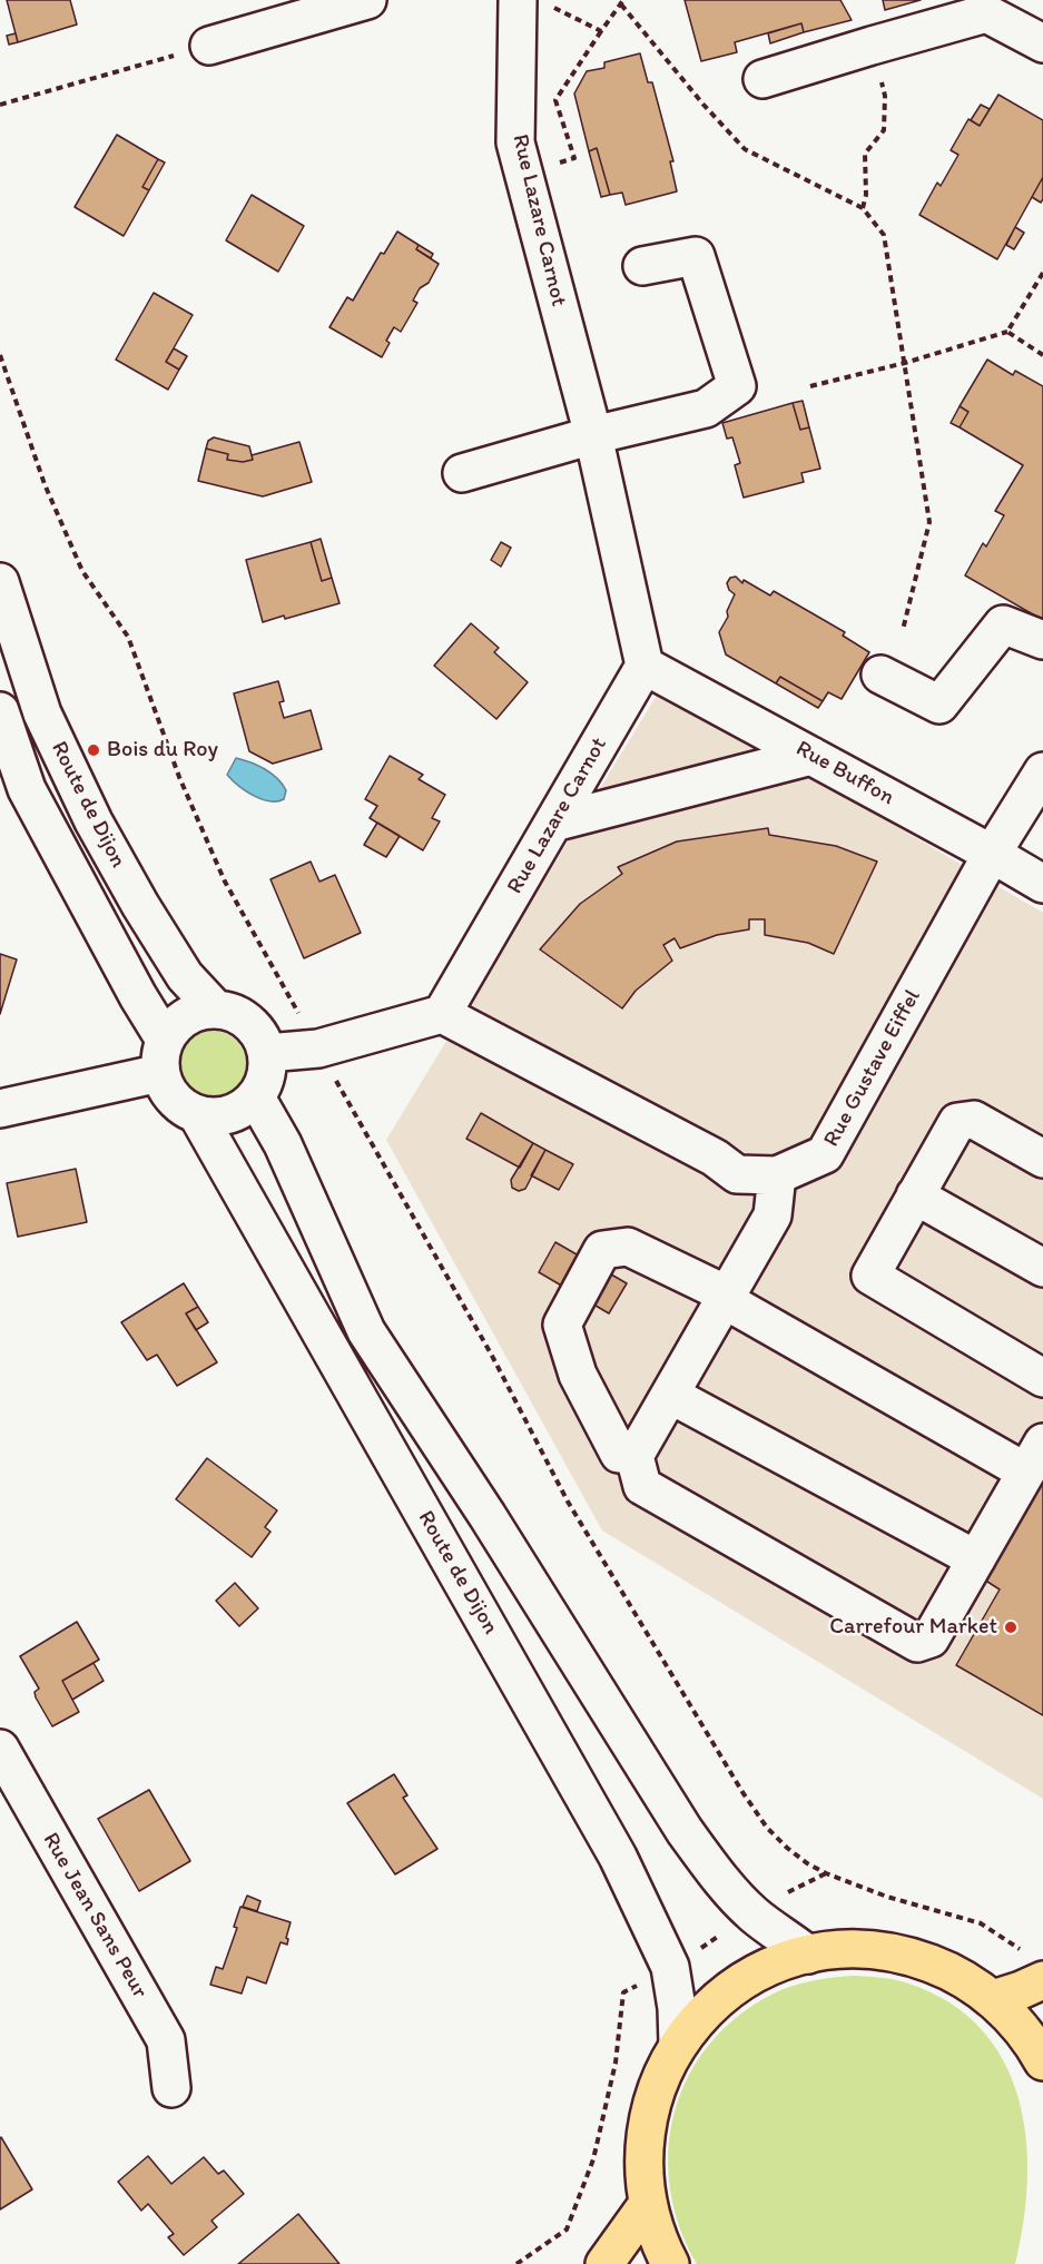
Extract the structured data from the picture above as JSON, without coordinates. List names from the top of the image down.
{
  "streets": {
    "street": [
      "Rue Lazare Carnot",
      "Rue Buffon",
      "Route de Dijon",
      "Rue Gustave Eiffel",
      "Rue Jean Sans Peur"
    ]
  },
  "crossings": [
    ["Rue Lazare Carnot", "Rue Buffon"],
    ["Rue Lazare Carnot", "Rue Gustave Eiffel"],
    ["Rue Buffon", "Rue Gustave Eiffel"]
  ],
  "places": ["Bois du Roy", "Carrefour Market"]
}
